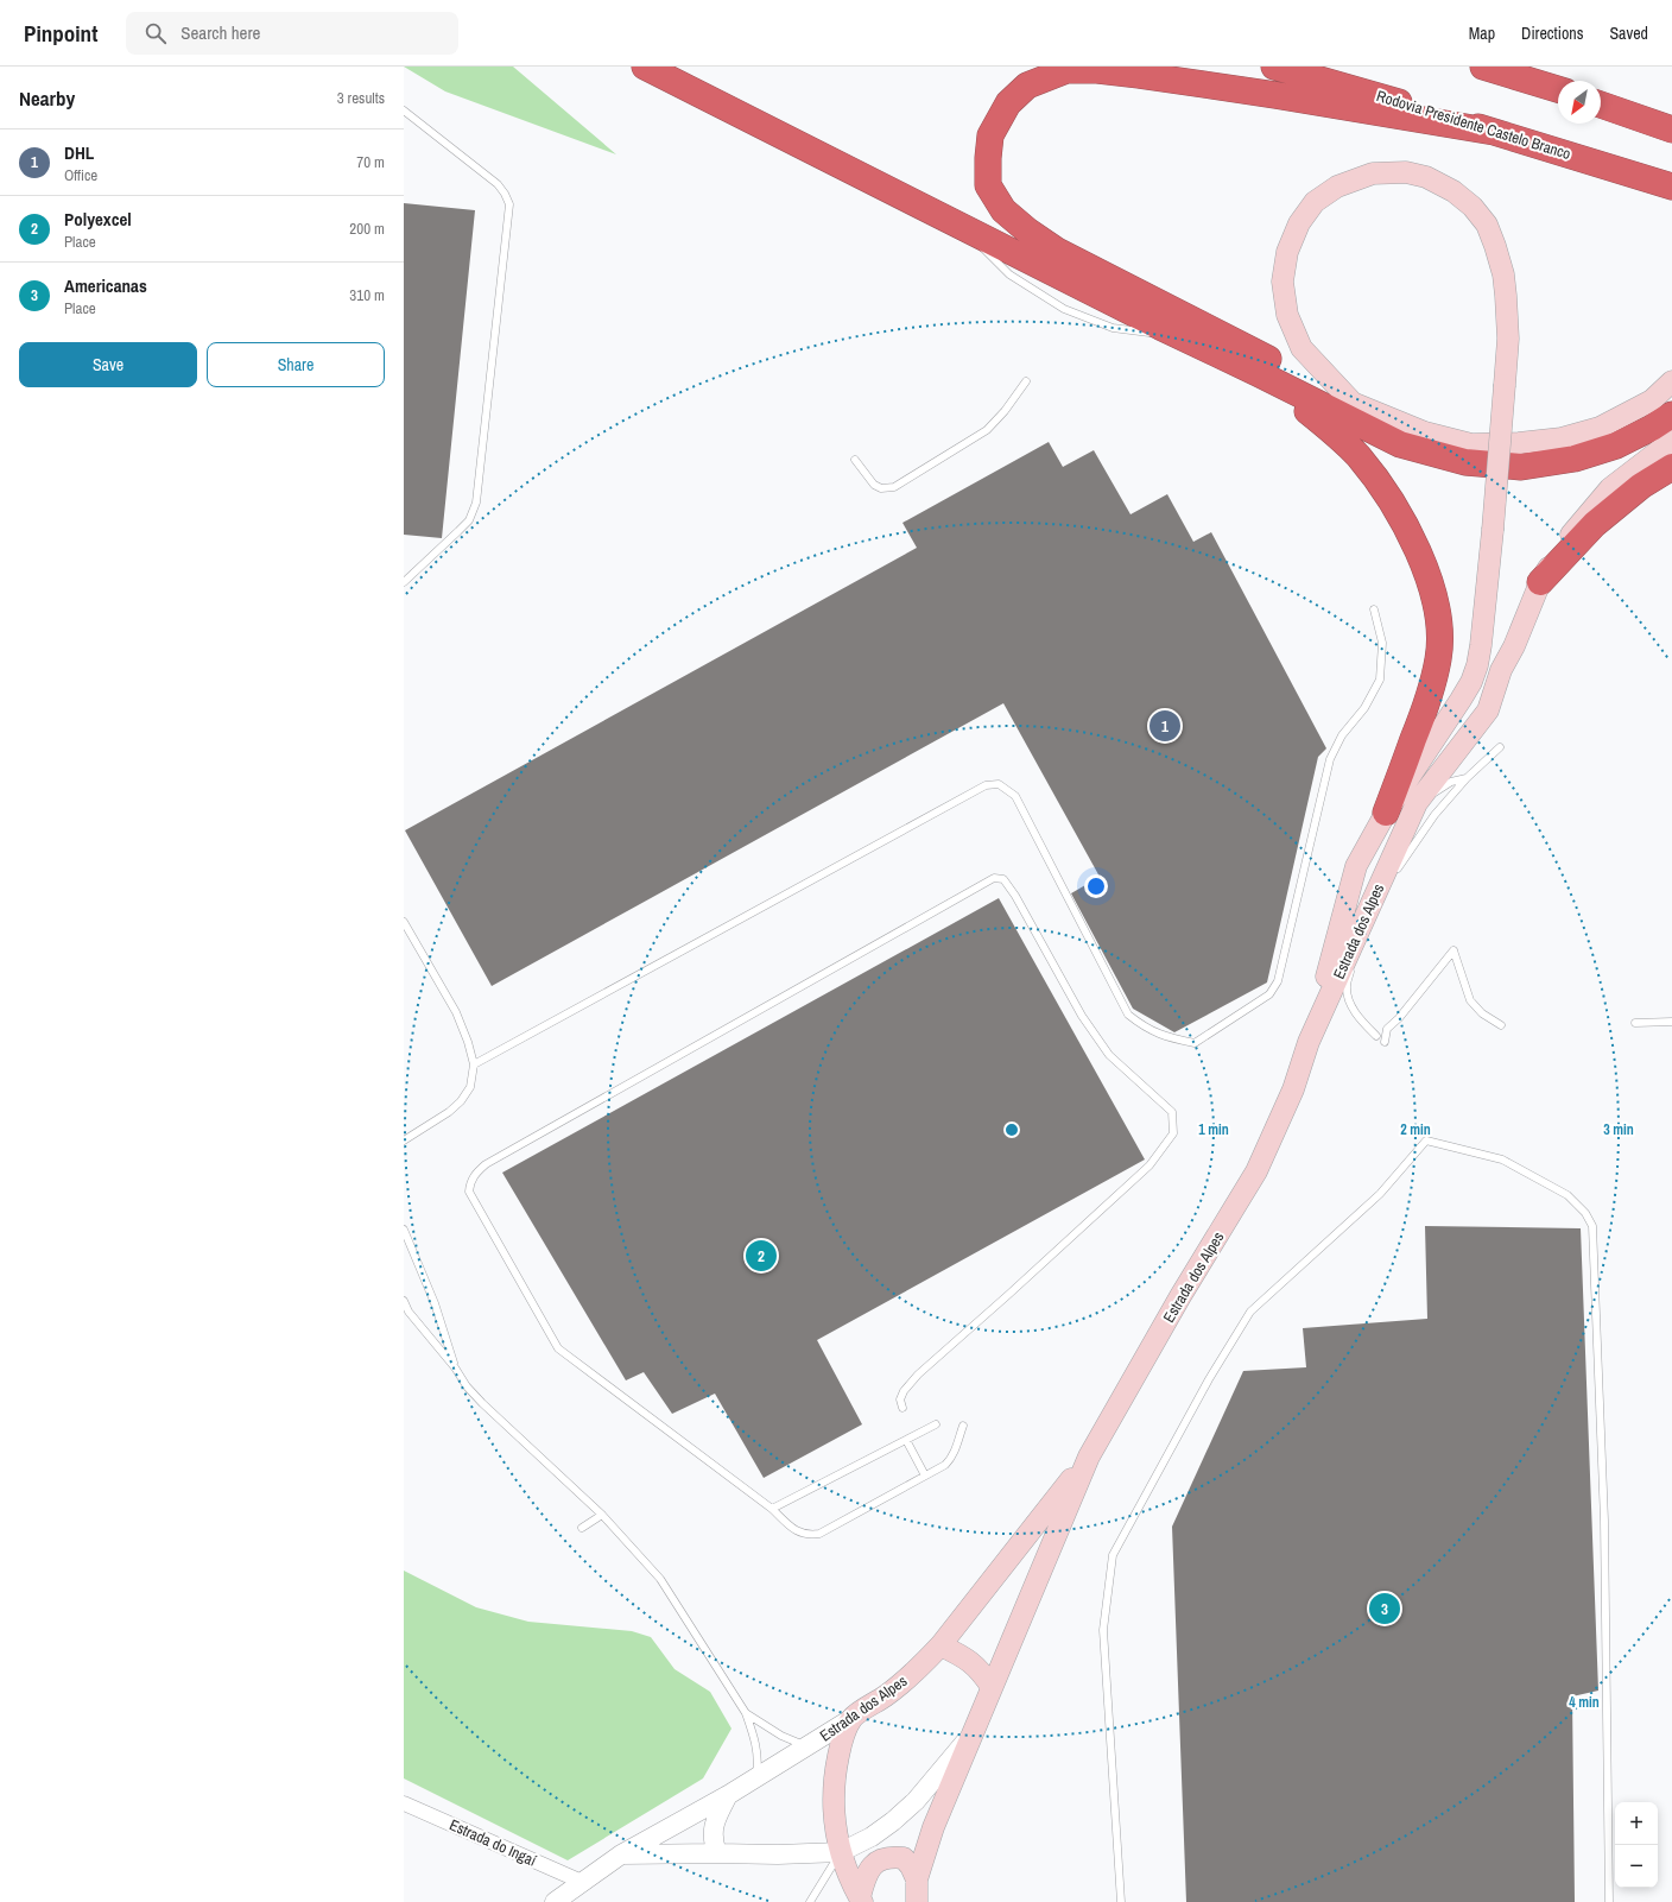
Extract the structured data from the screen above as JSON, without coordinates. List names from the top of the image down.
{
  "streets": {
    "highway": ["Rodovia Presidente Castelo Branco"],
    "main road": ["Estrada dos Alpes"],
    "street": ["Estrada do Ingaí"]
  },
  "crossings": [
    ["Estrada dos Alpes", "Estrada do Ingaí"]
  ],
  "north": "bottom left",
  "page": {
    "header": "Pinpoint",
    "search": "Search here",
    "nav": ["Map", "Directions", "Saved"],
    "heading": ["Nearby", "3 results"],
    "list": [
      {
        "mark": "1",
        "name": "DHL",
        "note": "Office",
        "value": "70 m"
      },
      {
        "mark": "2",
        "name": "Polyexcel",
        "note": "Place",
        "value": "200 m"
      },
      {
        "mark": "3",
        "name": "Americanas",
        "note": "Place",
        "value": "310 m"
      }
    ],
    "buttons": ["Save", "Share"],
    "pins": ["1", "2", "3"],
    "map_buttons": ["+", "−"]
  },
  "rings": [
    "1 min",
    "2 min",
    "3 min",
    "4 min"
  ]
}
